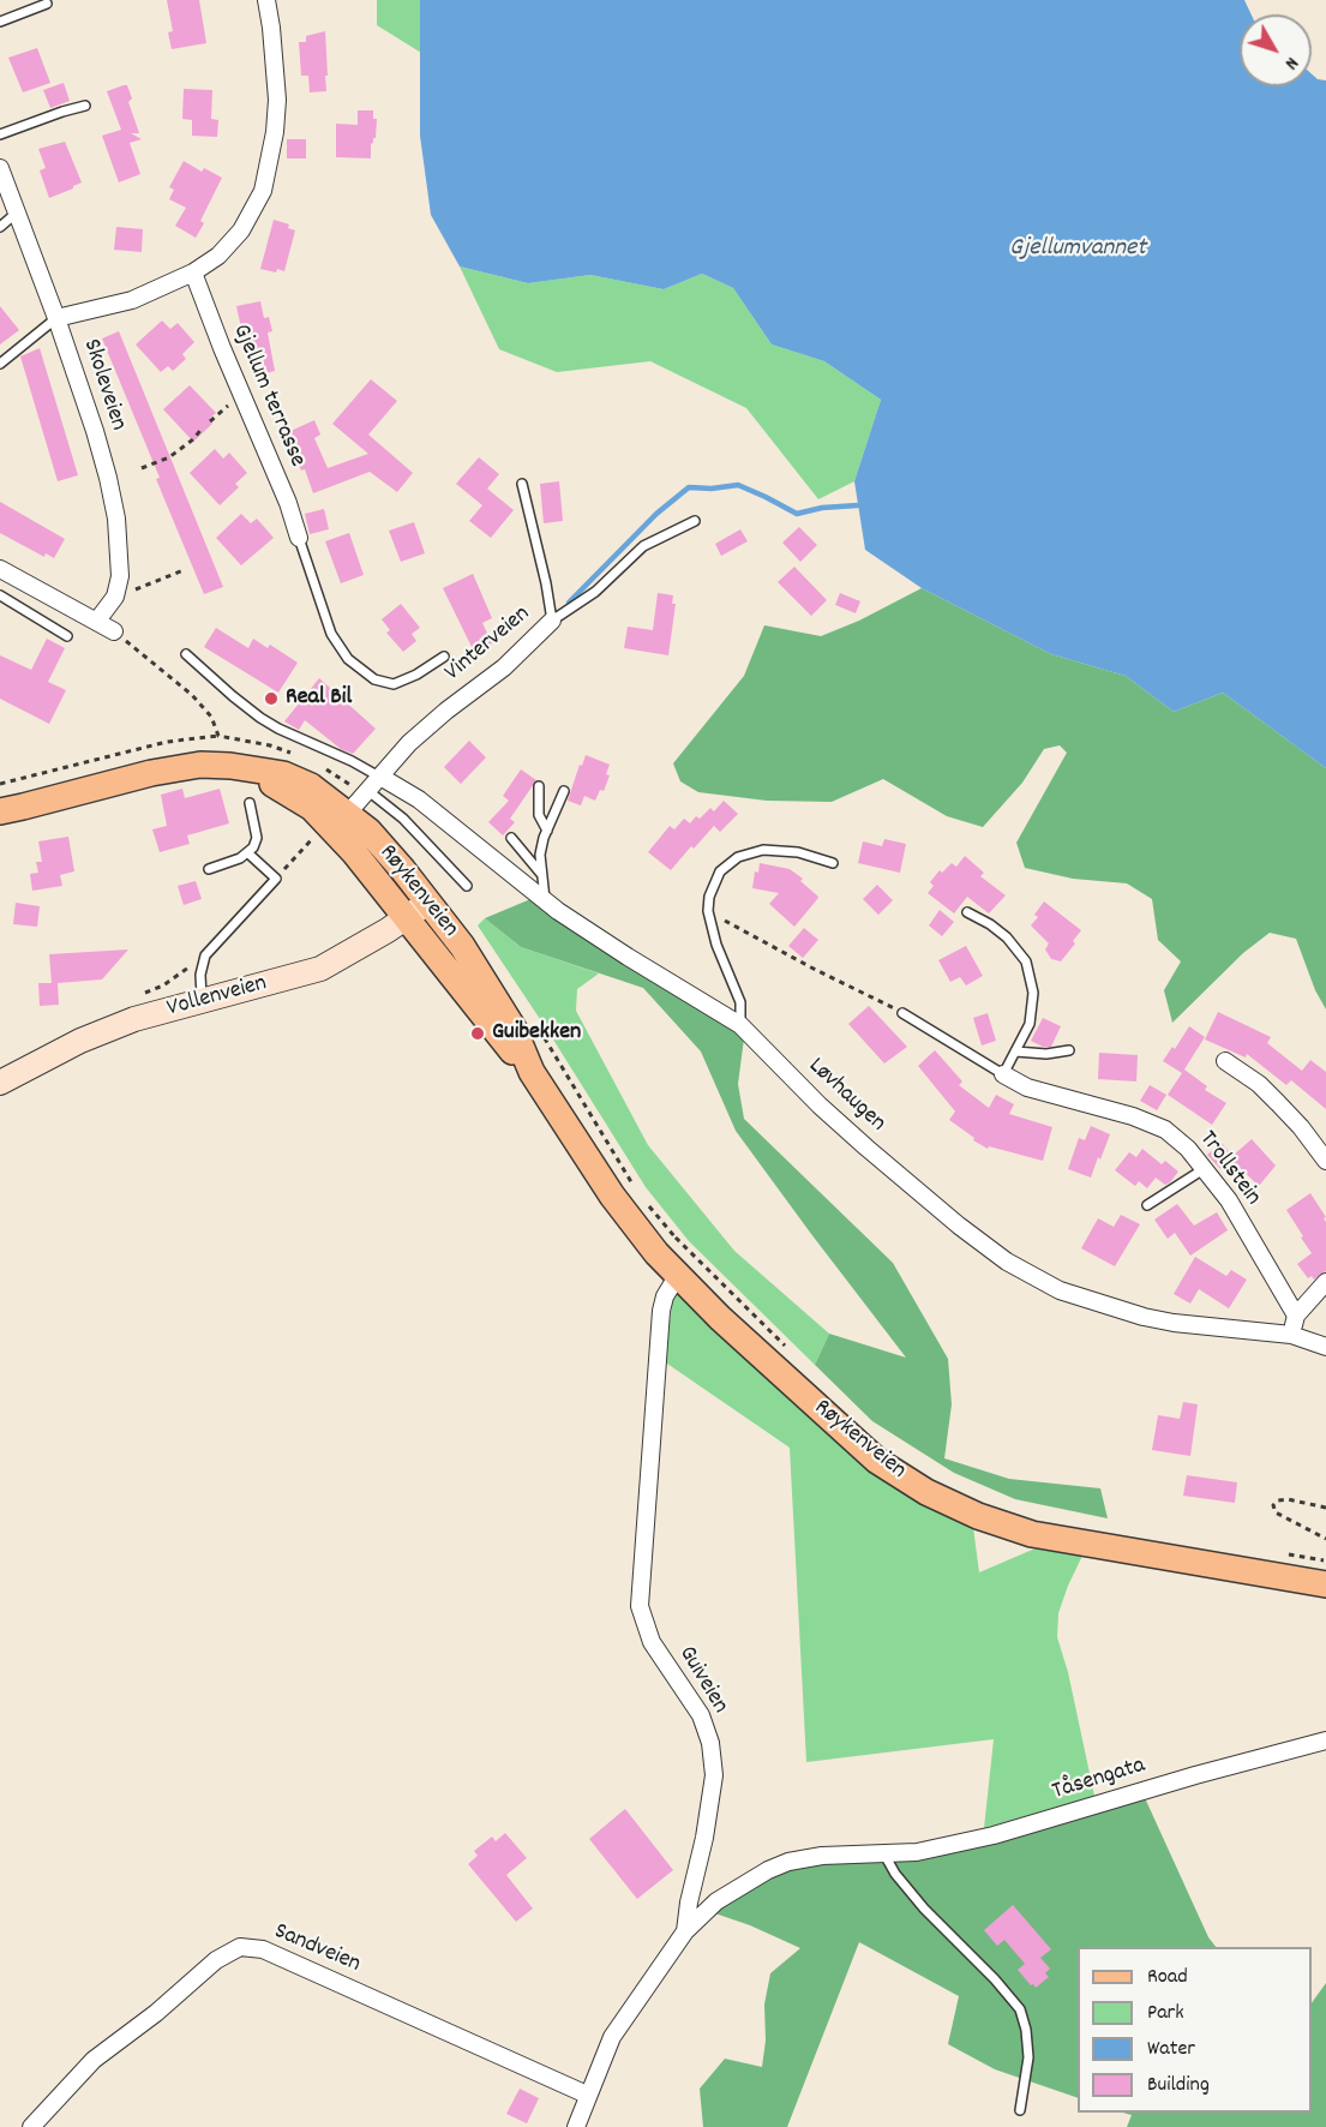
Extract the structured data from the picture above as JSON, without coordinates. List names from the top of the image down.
{
  "streets": {
    "main road": ["Røykenveien", "Vollenveien"],
    "street": [
      "Skoleveien",
      "Gjellum terrasse",
      "Vinterveien",
      "Løvhaugen",
      "Trollstein",
      "Guiveien",
      "Tåsengata",
      "Sandveien"
    ]
  },
  "crossings": [
    ["Vinterveien", "Røykenveien"],
    ["Vinterveien", "Løvhaugen"],
    ["Røykenveien", "Vollenveien"],
    ["Røykenveien", "Guiveien"],
    ["Guiveien", "Tåsengata"],
    ["Guiveien", "Sandveien"]
  ],
  "water": ["Gjellumvannet"],
  "places": ["Real Bil", "Guibekken"],
  "legend": [
    "Road",
    "Park",
    "Water",
    "Building"
  ],
  "north": "bottom right"
}
